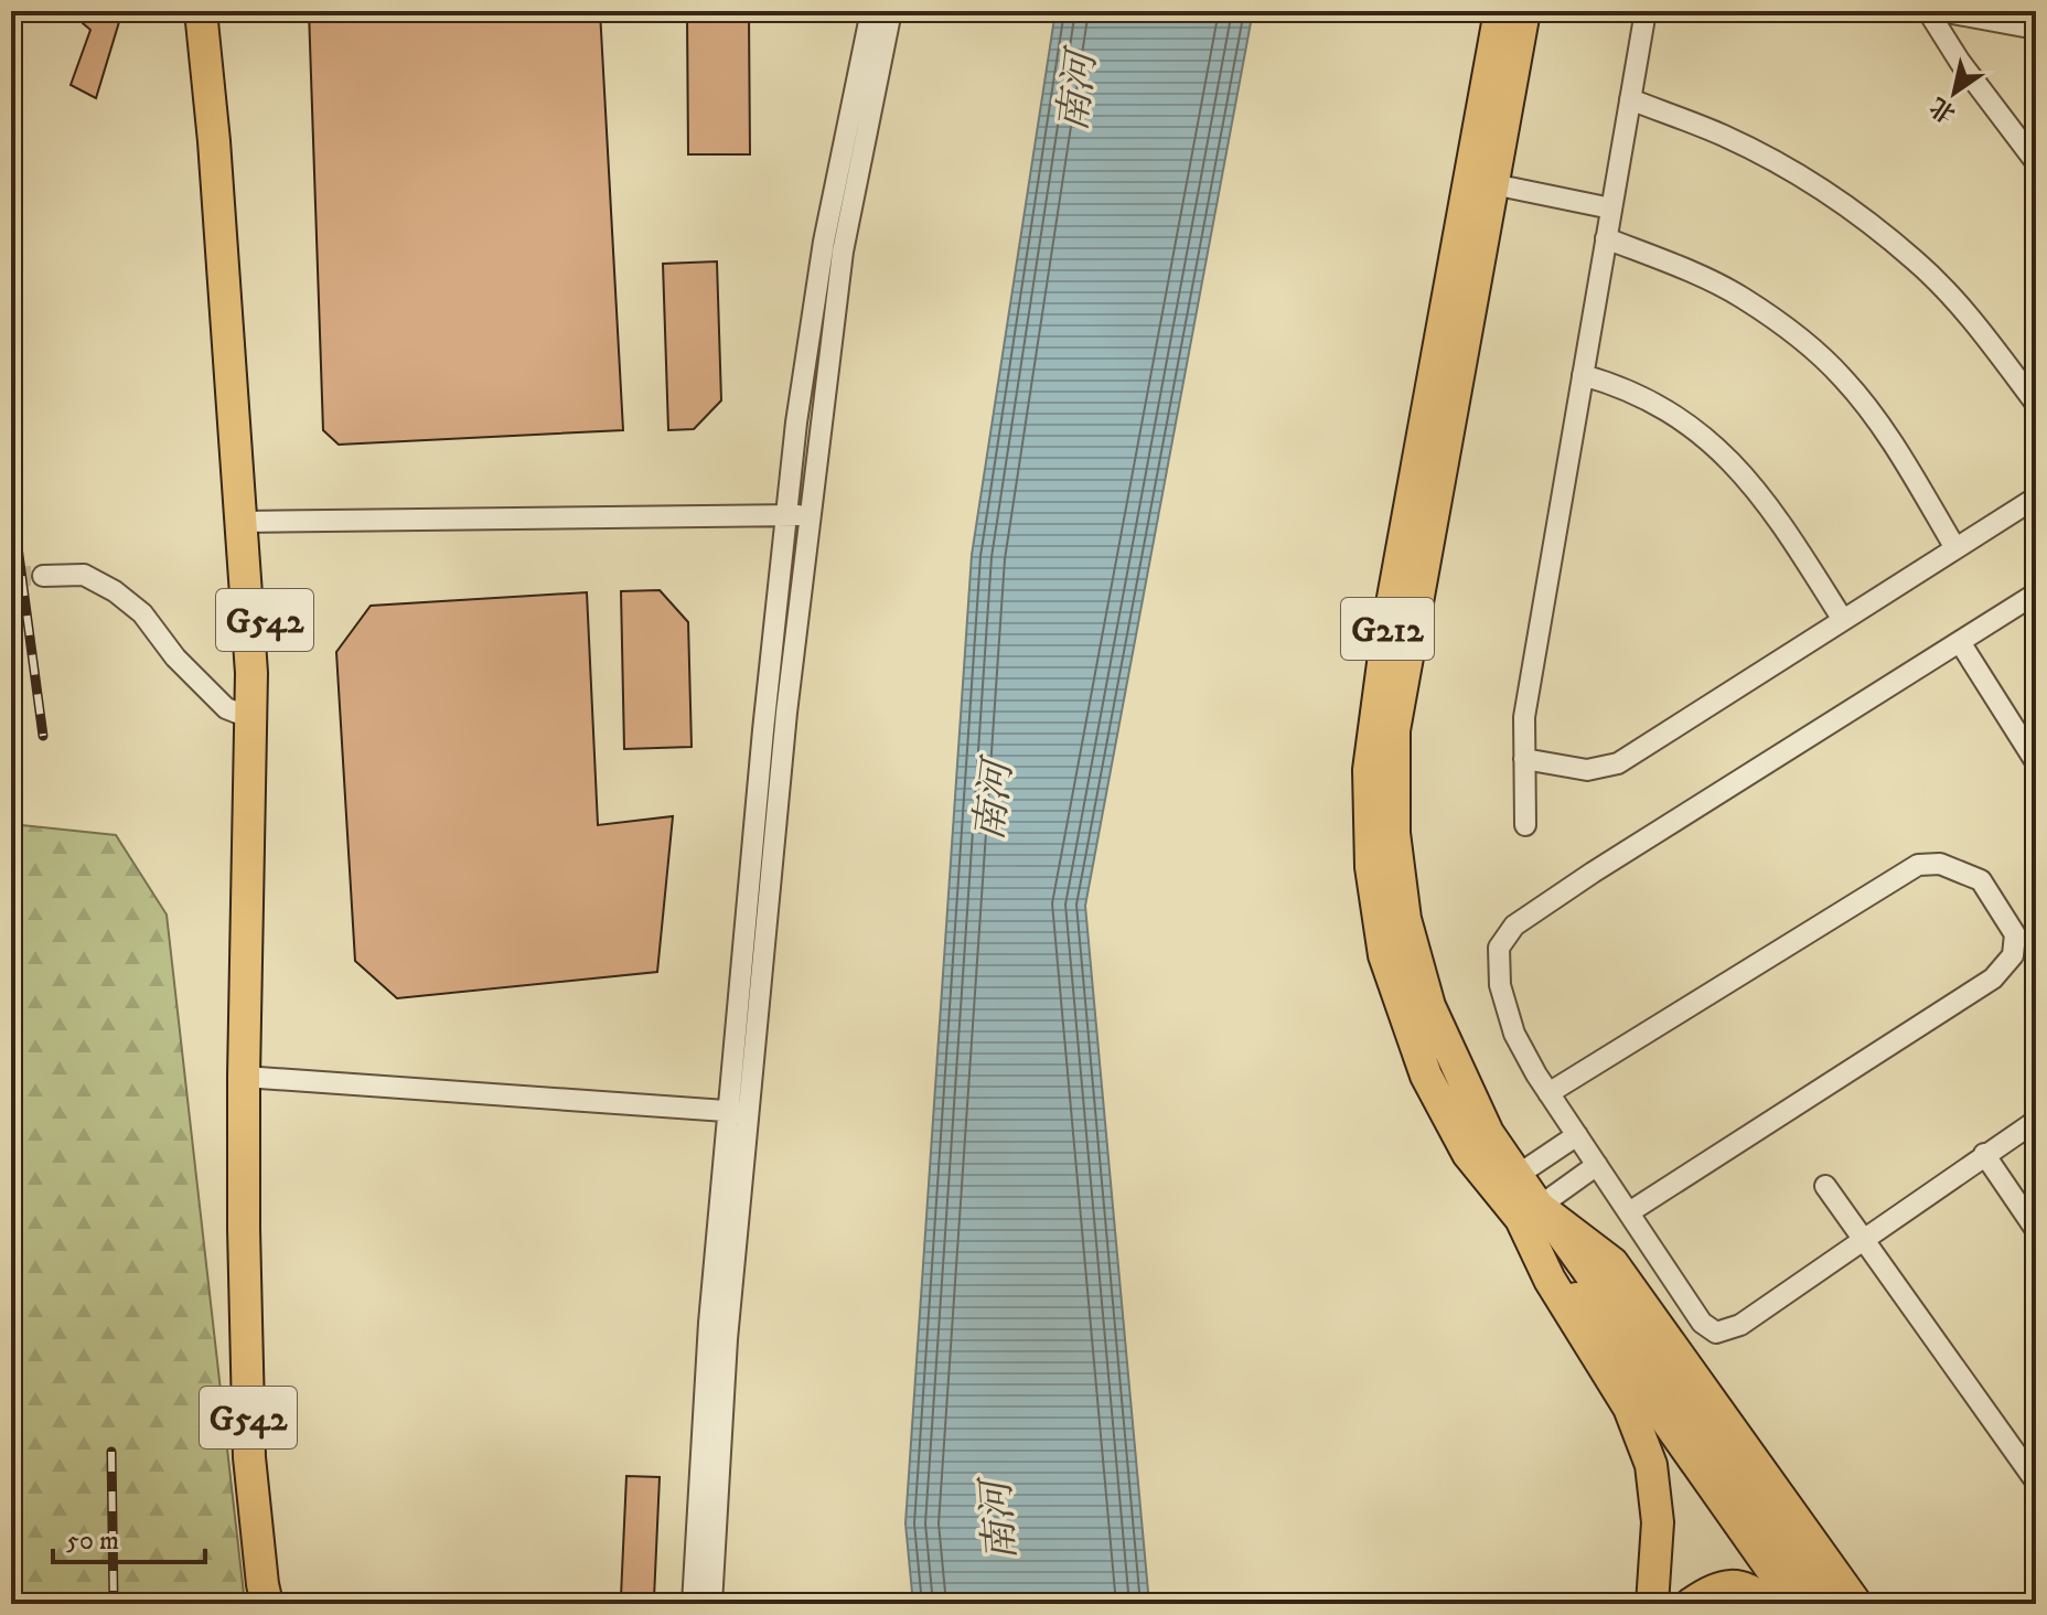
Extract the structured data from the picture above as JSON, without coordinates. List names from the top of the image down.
{
  "streets": {
    "highway": ["G542", "G212"]
  },
  "water": ["南河"],
  "scale_bar": "50 m",
  "north": "bottom left"
}
